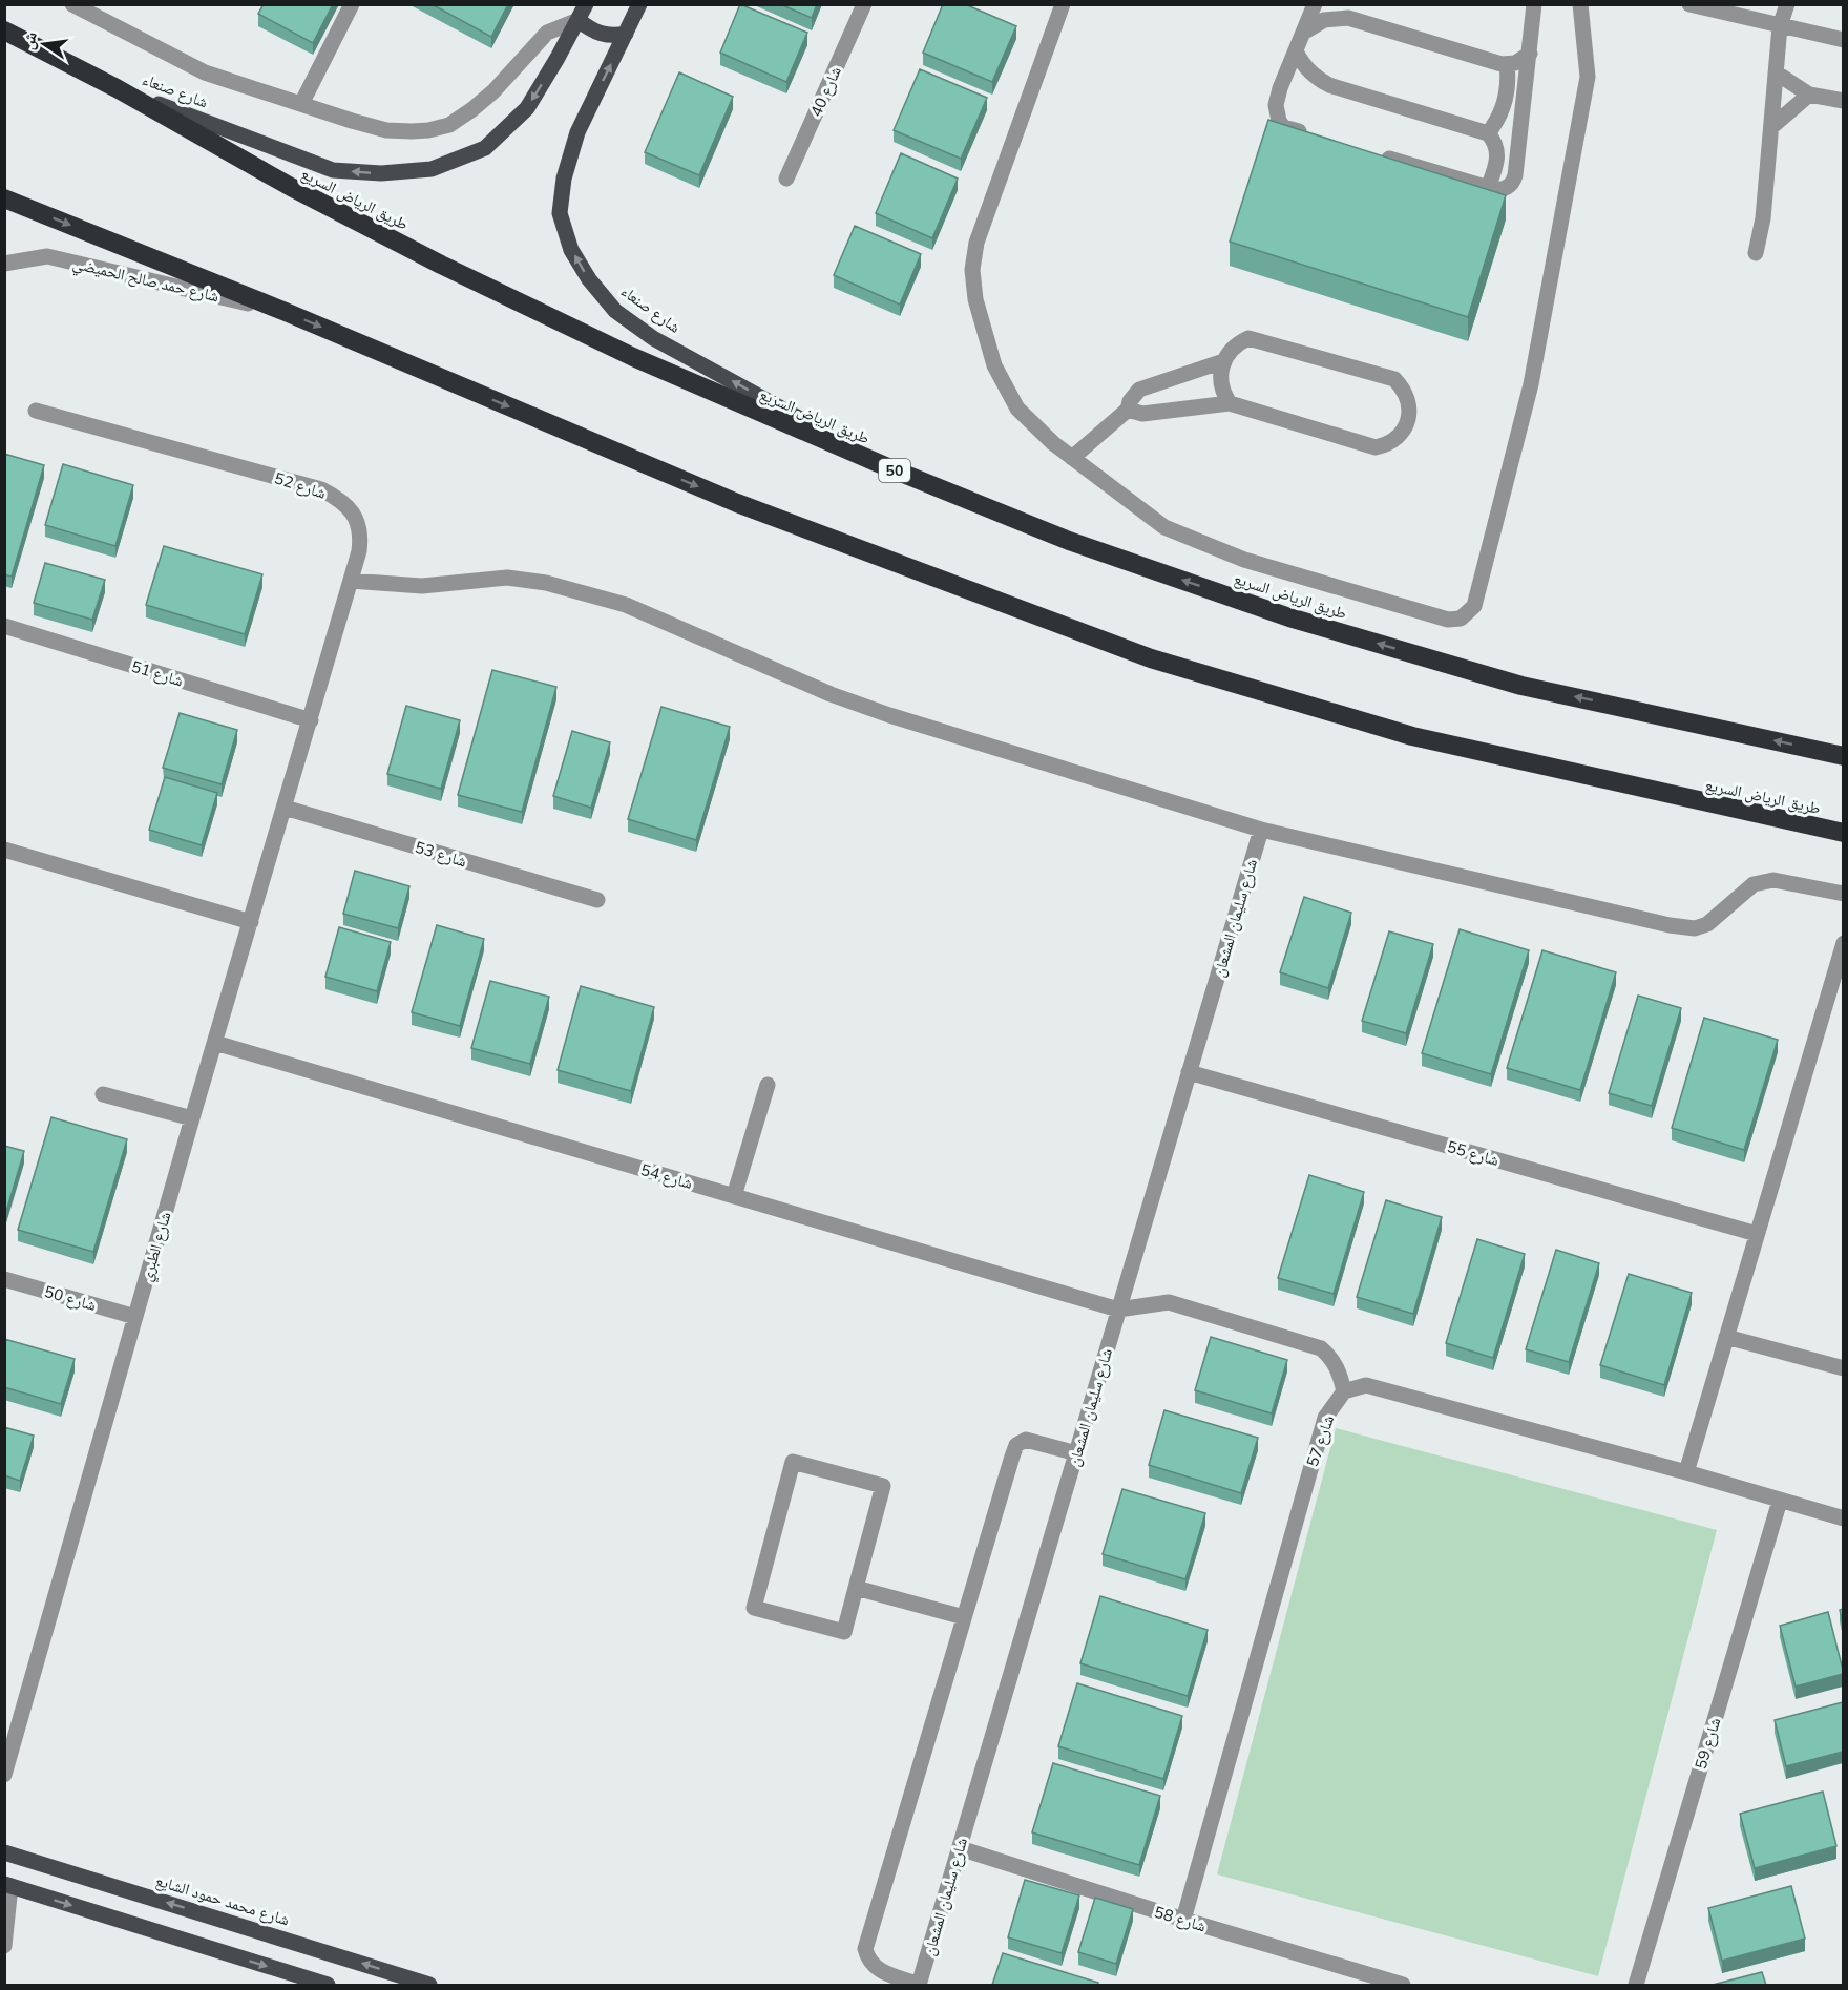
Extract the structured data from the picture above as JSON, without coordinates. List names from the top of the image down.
{
  "streets": {
    "highway": ["طريق الرياض السريع", "50"],
    "main road": ["شارع صنعاء", "شارع محمد حمود الشايع"],
    "street": [
      "شارع 40",
      "شارع حمد صالح الحميضي",
      "شارع 52",
      "شارع 51",
      "شارع 53",
      "شارع سليمان المشعان",
      "شارع 55",
      "شارع 54",
      "شارع الطبري",
      "شارع 50",
      "شارع 57",
      "شارع 59",
      "شارع 58"
    ]
  },
  "crossings": [
    ["شارع صنعاء", "طريق الرياض السريع"],
    ["طريق الرياض السريع", "شارع حمد صالح الحميضي"],
    ["شارع 52", "شارع 51"],
    ["شارع 52", "شارع الطبري"],
    ["شارع 51", "شارع الطبري"],
    ["شارع 53", "شارع الطبري"],
    ["شارع سليمان المشعان", "شارع 55"],
    ["شارع سليمان المشعان", "شارع 54"],
    ["شارع سليمان المشعان", "شارع 58"],
    ["شارع 54", "شارع الطبري"],
    ["شارع الطبري", "شارع 50"],
    ["شارع 57", "شارع 58"]
  ],
  "north": "left"
}
